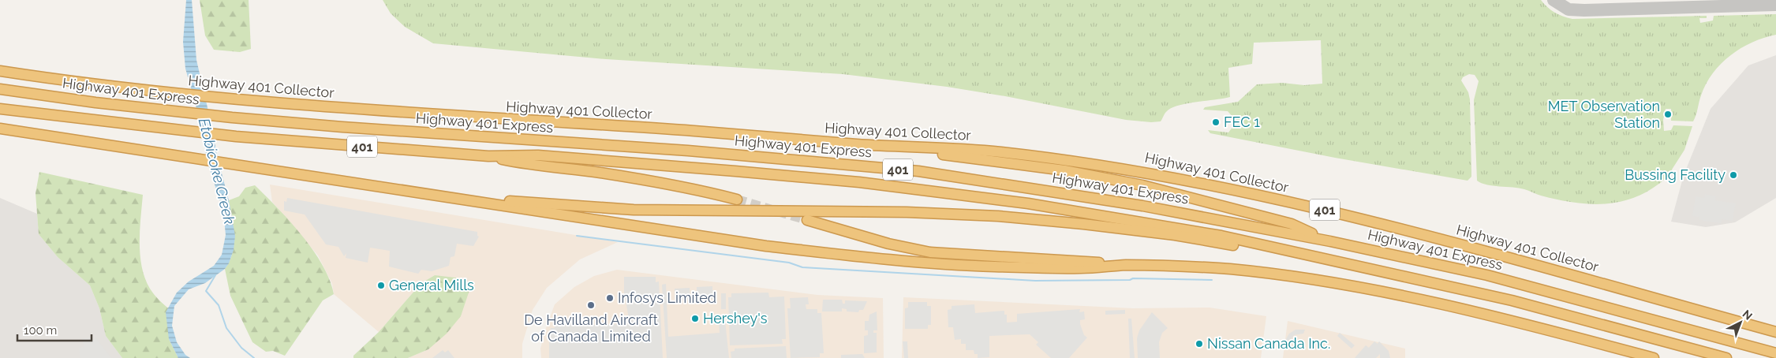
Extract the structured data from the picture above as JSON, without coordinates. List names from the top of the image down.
{
  "streets": {
    "highway": ["Highway 401 Collector", "Highway 401 Express", "401"]
  },
  "water": ["Etobicoke Creek"],
  "places": [
    "MET Observation Station",
    "FEC 1",
    "Bussing Facility",
    "General Mills",
    "Infosys Limited",
    "De Havilland Aircraft of Canada Limited",
    "Hershey's",
    "Nissan Canada Inc."
  ],
  "scale_bar": "100 m",
  "north": "top right"
}
